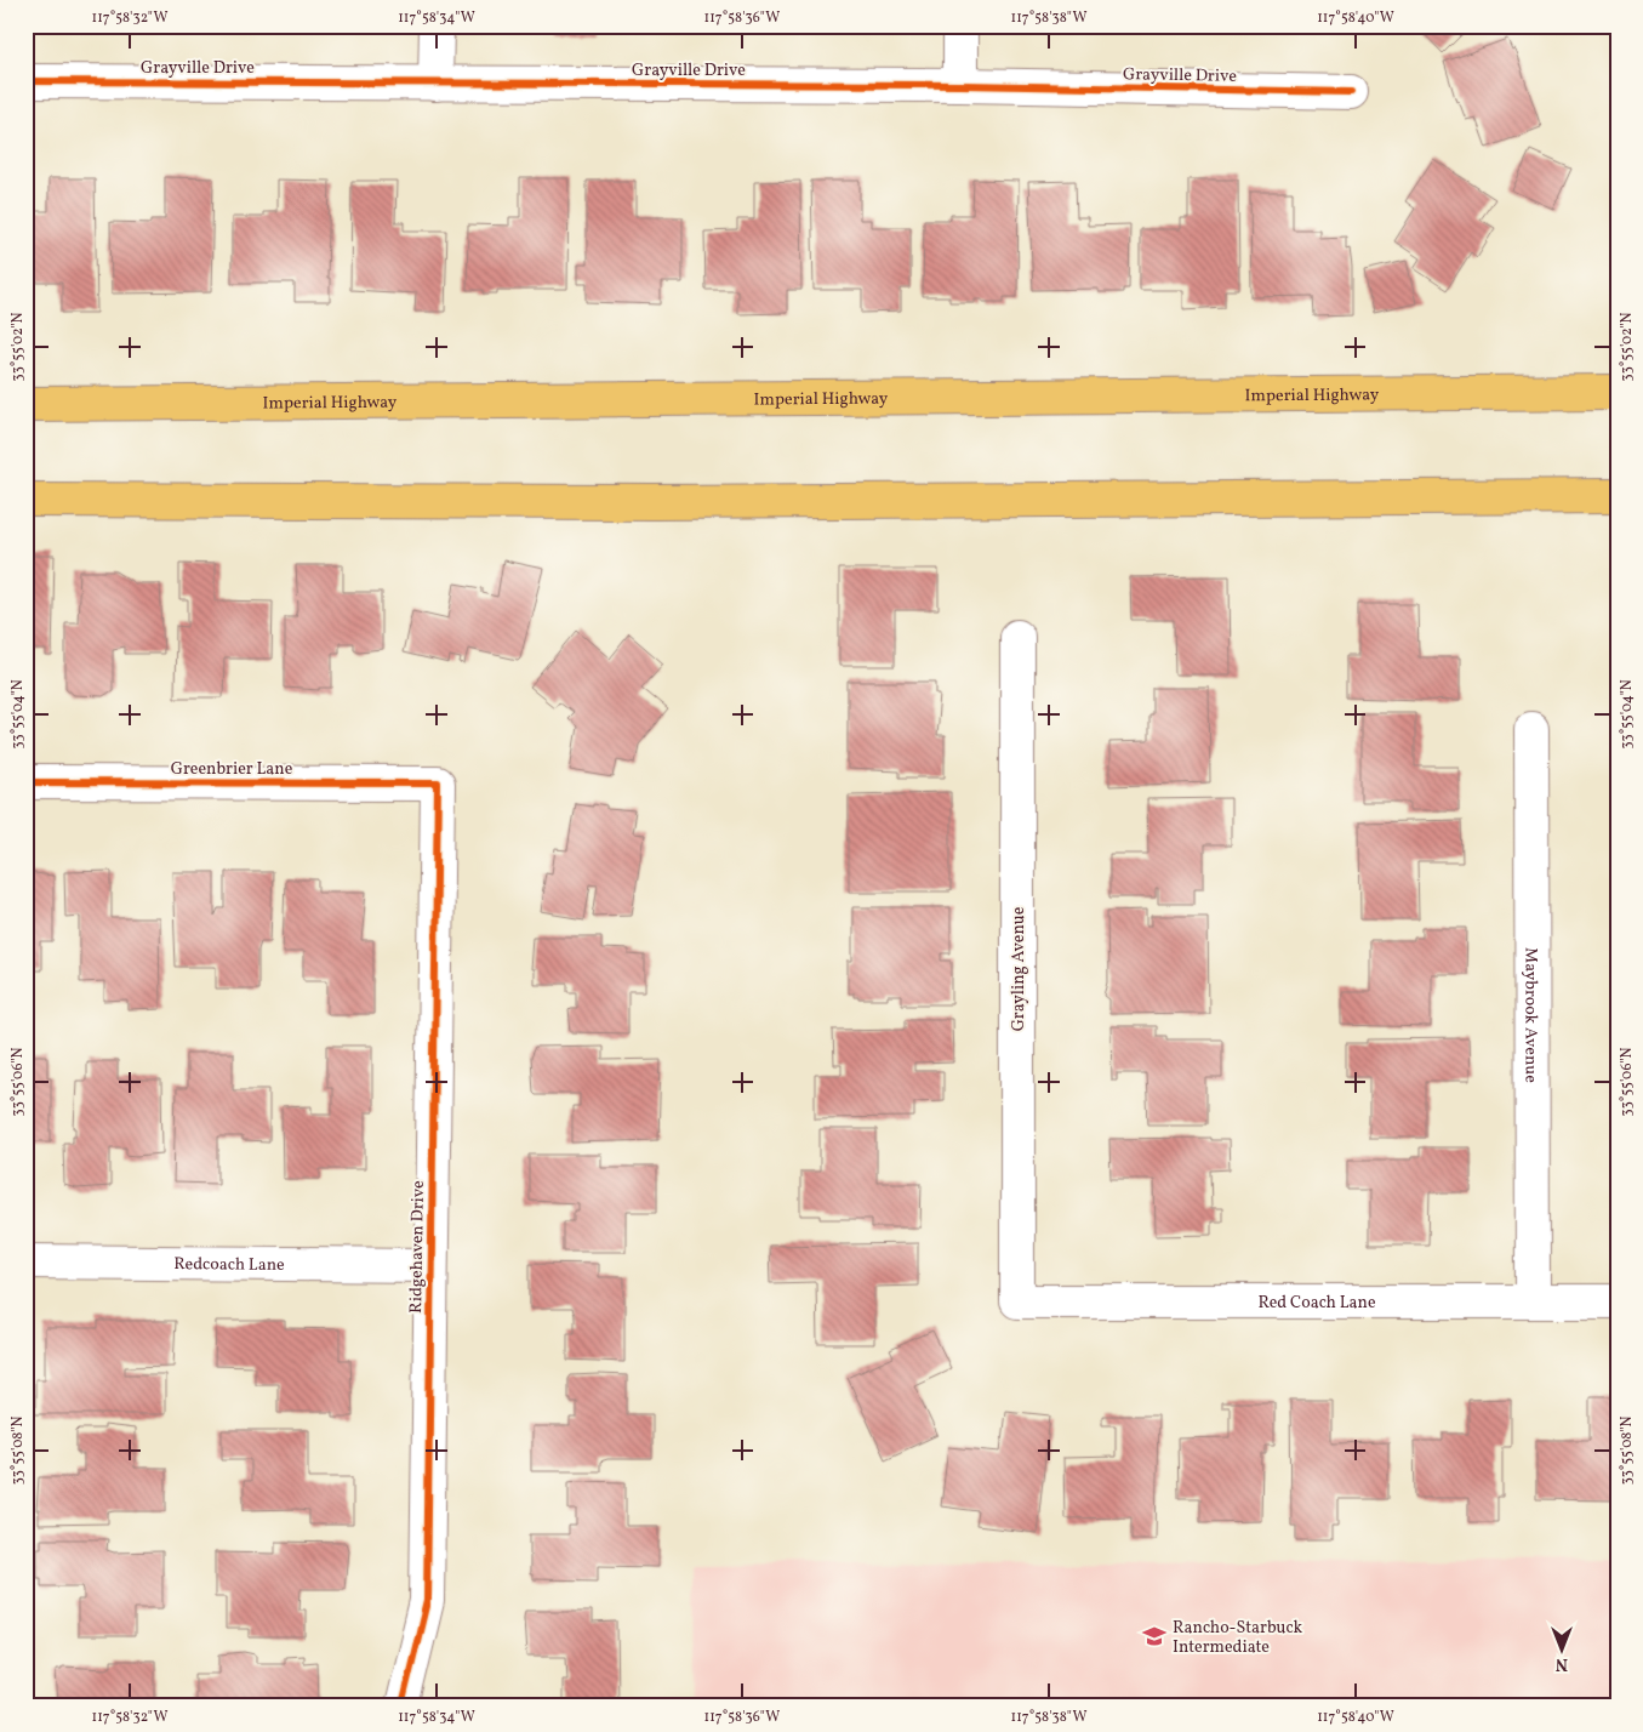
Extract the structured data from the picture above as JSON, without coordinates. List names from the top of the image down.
{
  "streets": {
    "main road": ["Imperial Highway"],
    "street": [
      "Grayville Drive",
      "Greenbrier Lane",
      "Grayling Avenue",
      "Maybrook Avenue",
      "Ridgehaven Drive",
      "Redcoach Lane",
      "Red Coach Lane"
    ]
  },
  "crossings": [
    ["Greenbrier Lane", "Ridgehaven Drive"],
    ["Grayling Avenue", "Red Coach Lane"],
    ["Maybrook Avenue", "Red Coach Lane"],
    ["Ridgehaven Drive", "Redcoach Lane"]
  ],
  "places": {
    "school or university": ["Rancho-Starbuck Intermediate"]
  },
  "north": "bottom",
  "coordinates": [
    "117°58'32\"W",
    "117°58'34\"W",
    "117°58'36\"W",
    "117°58'38\"W",
    "117°58'40\"W",
    "33°55'02\"N",
    "33°55'04\"N",
    "33°55'06\"N",
    "33°55'08\"N"
  ]
}
